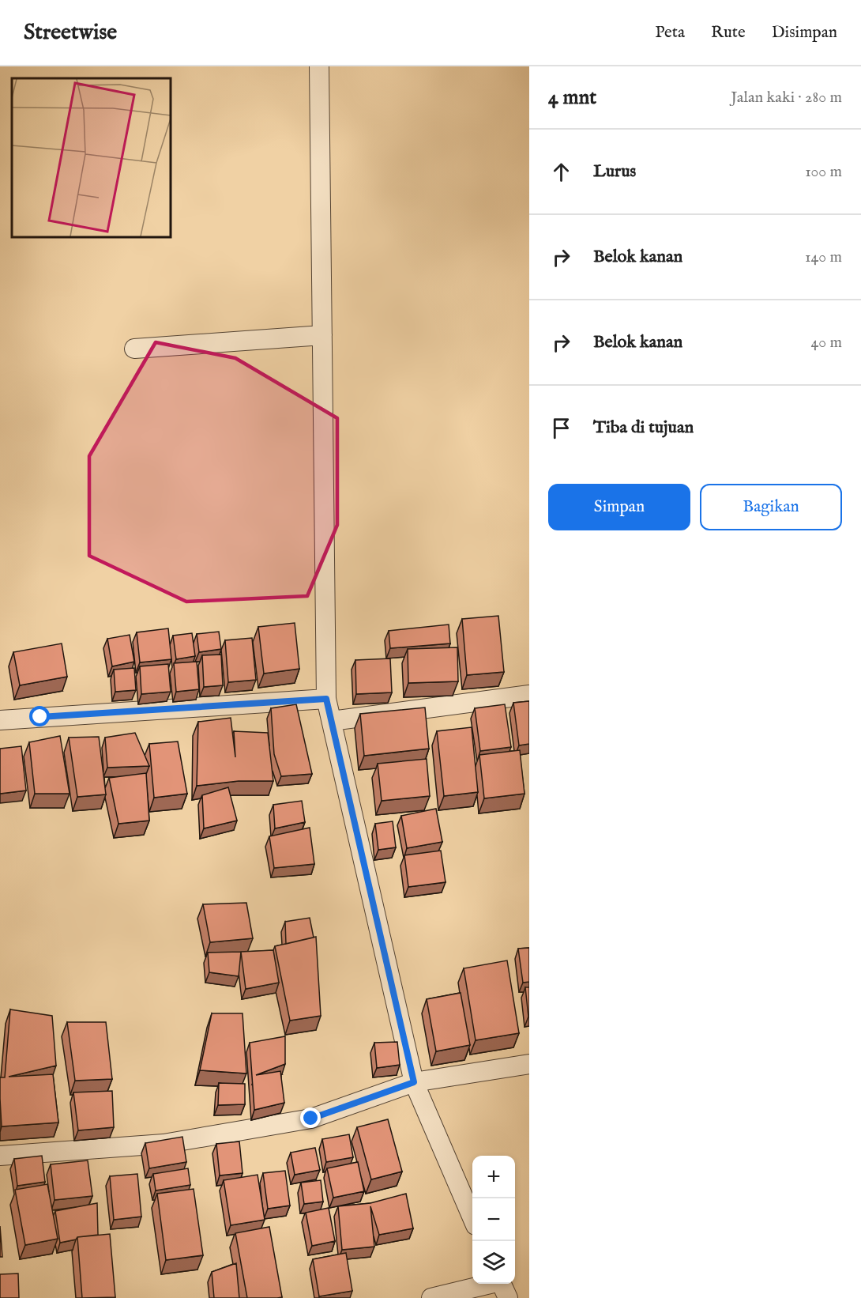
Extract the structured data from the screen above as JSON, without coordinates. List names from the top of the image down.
{
  "page": {
    "header": "Streetwise",
    "nav": ["Peta", "Rute", "Disimpan"],
    "heading": ["4 mnt", "Jalan kaki · 280 m"],
    "list": [
      ["Lurus", "100 m"],
      ["Belok kanan", "140 m"],
      ["Belok kanan", "40 m"],
      "Tiba di tujuan"
    ],
    "buttons": ["Simpan", "Bagikan"],
    "map_buttons": ["+", "−"]
  }
}
